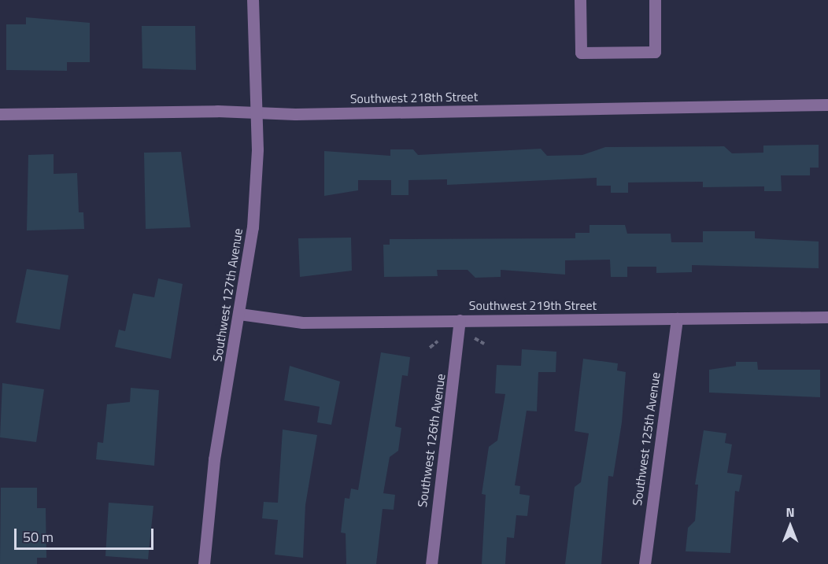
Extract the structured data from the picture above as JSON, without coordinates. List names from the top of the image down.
{
  "streets": {
    "street": [
      "Southwest 218th Street",
      "Southwest 127th Avenue",
      "Southwest 219th Street",
      "Southwest 125th Avenue",
      "Southwest 126th Avenue"
    ]
  },
  "crossings": [
    ["Southwest 218th Street", "Southwest 127th Avenue"],
    ["Southwest 127th Avenue", "Southwest 219th Street"],
    ["Southwest 219th Street", "Southwest 125th Avenue"],
    ["Southwest 219th Street", "Southwest 126th Avenue"]
  ],
  "scale_bar": "50 m",
  "north": "top"
}
